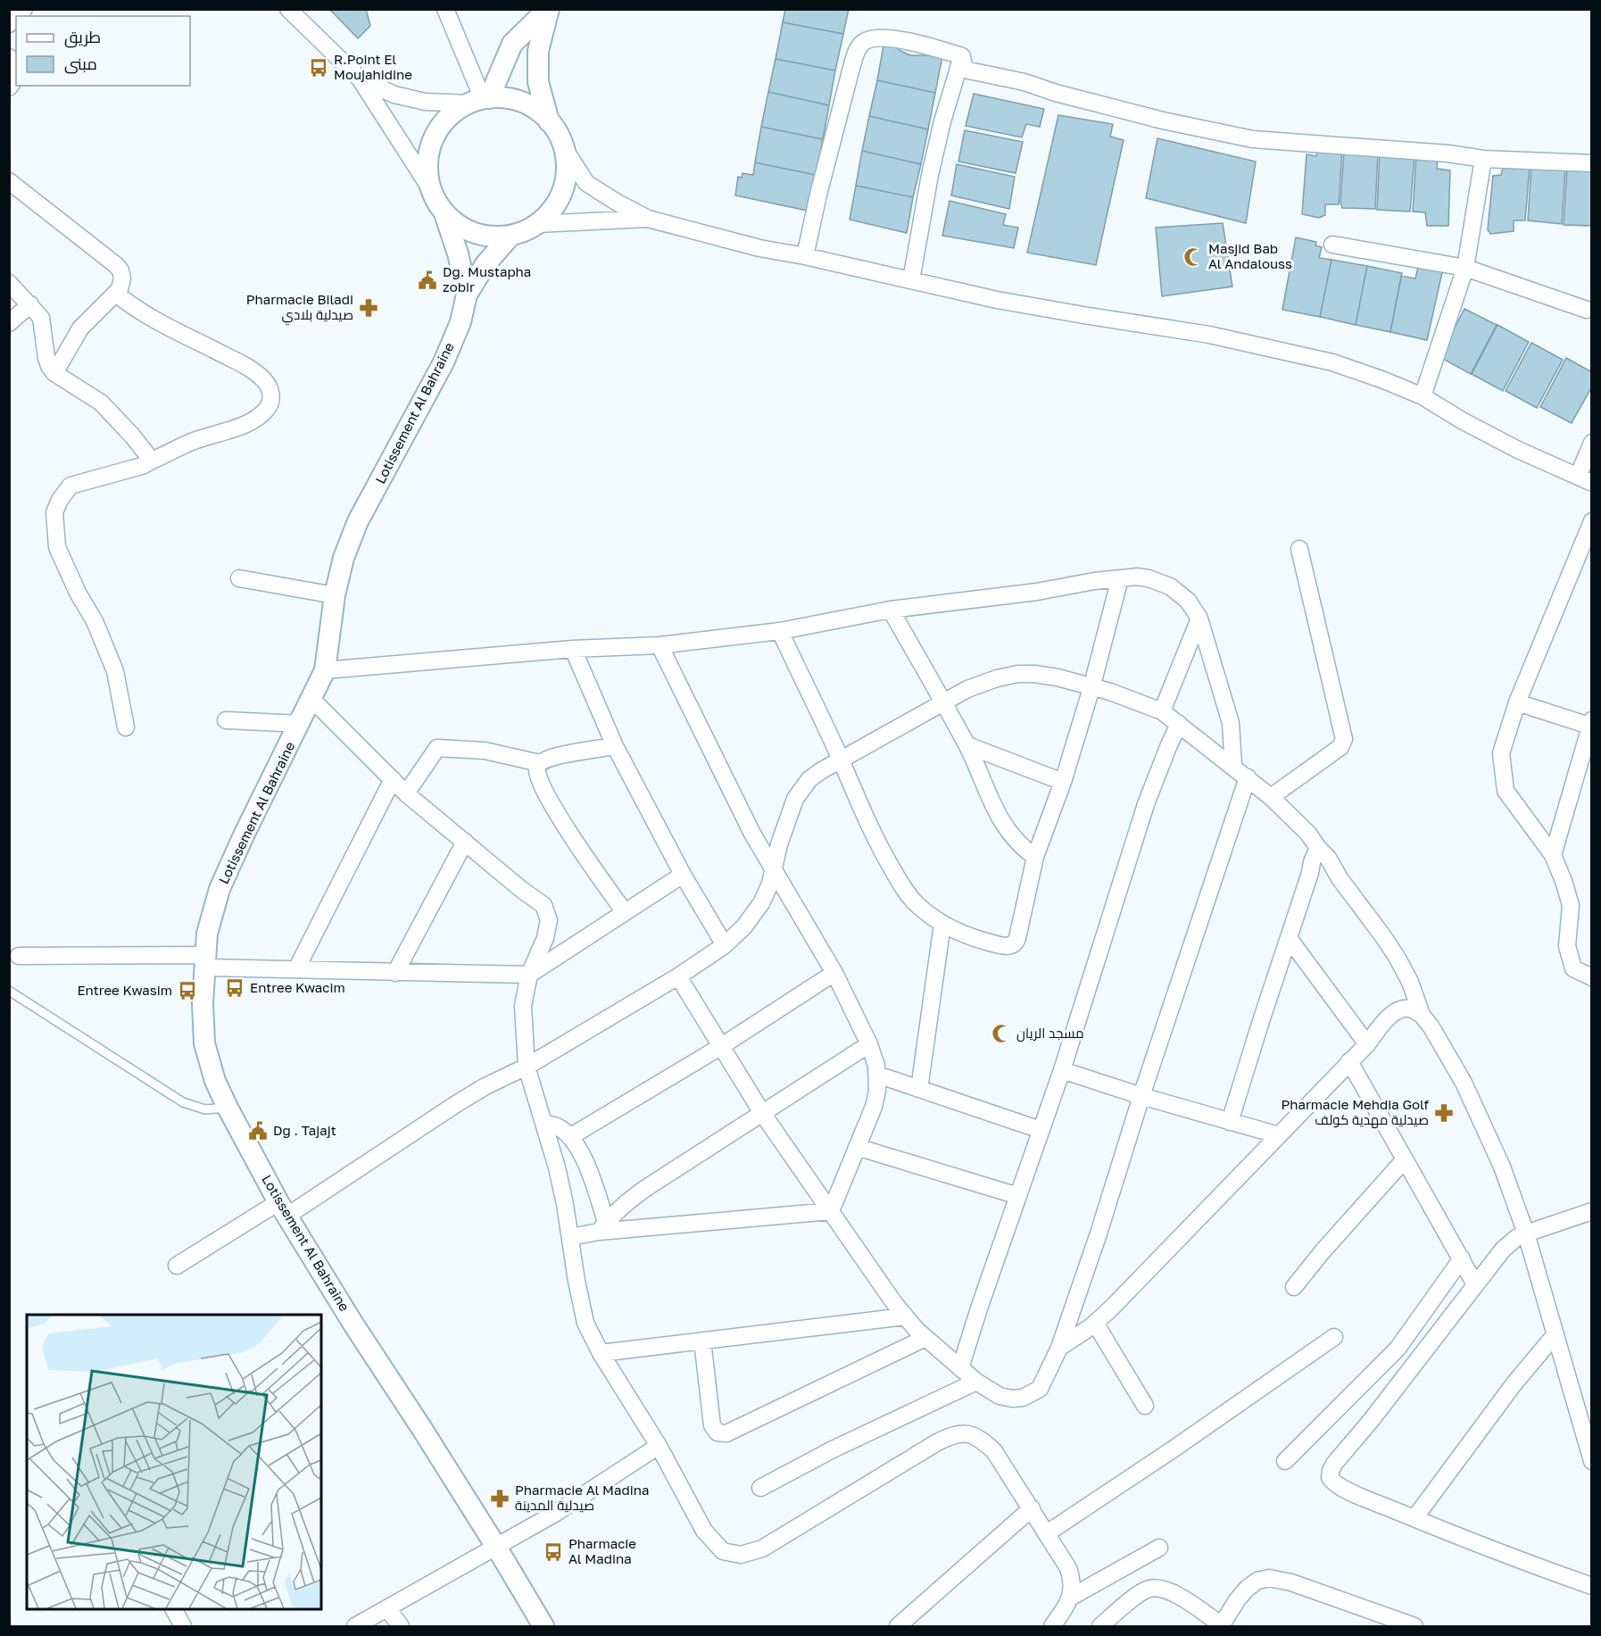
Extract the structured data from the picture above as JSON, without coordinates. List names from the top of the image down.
{
  "streets": {
    "street": ["Lotissement Al Bahraine"]
  },
  "places": {
    "bus stop": [
      "R.Point El Moujahidine",
      "Entree Kwacim",
      "Entree Kwasim",
      "Pharmacie Al Madina"
    ],
    "mosque": ["Masjid Bab Al Andalouss", "مسجد الريان"],
    "public building": ["Dg. Mustapha zobir", "Dg . Tajajt"],
    "pharmacy": ["Pharmacie Biladi صيدلية بلادي", "Pharmacie Mehdia Golf صيدلية مهدية كولف", "Pharmacie Al Madina صيدلية المدينة"]
  },
  "legend": ["طريق", "مبنى"]
}
